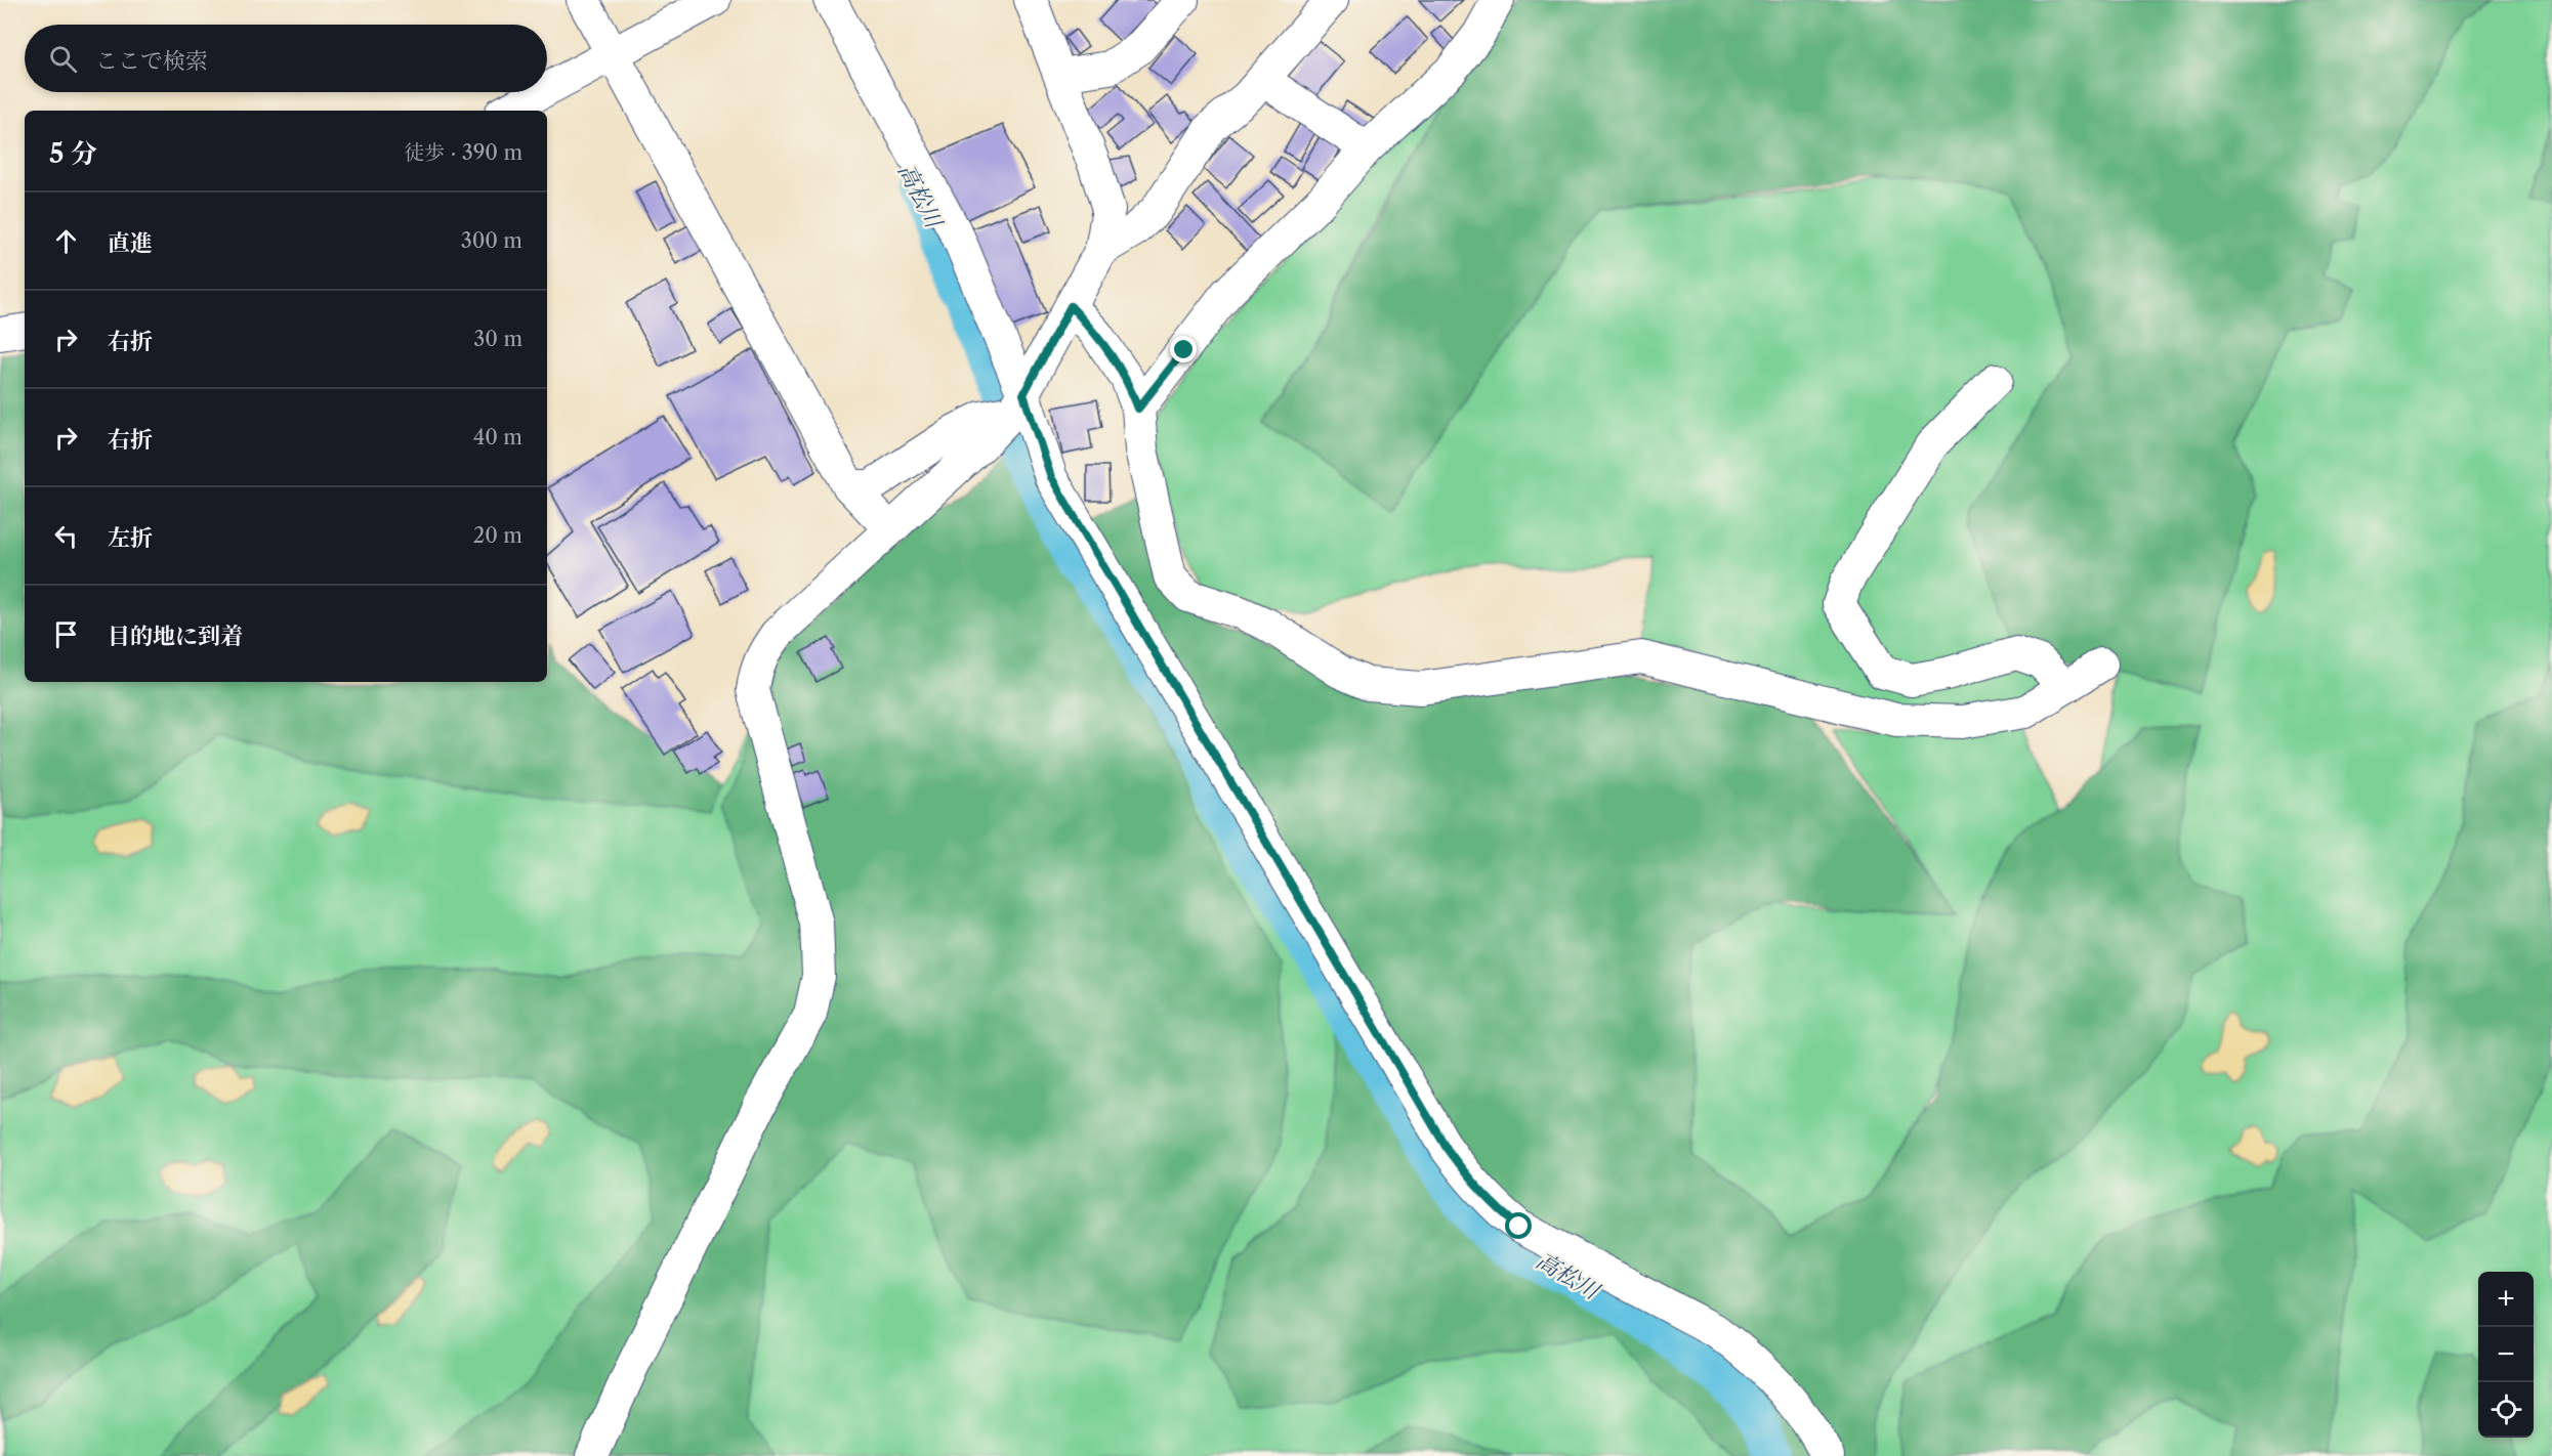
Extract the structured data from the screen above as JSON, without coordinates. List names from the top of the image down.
{
  "water": ["高松川"],
  "page": {
    "search": "ここで検索",
    "heading": ["5 分", "徒歩 · 390 m"],
    "list": [
      ["直進", "300 m"],
      ["右折", "30 m"],
      ["右折", "40 m"],
      ["左折", "20 m"],
      "目的地に到着"
    ],
    "map_buttons": ["+", "−"]
  }
}
